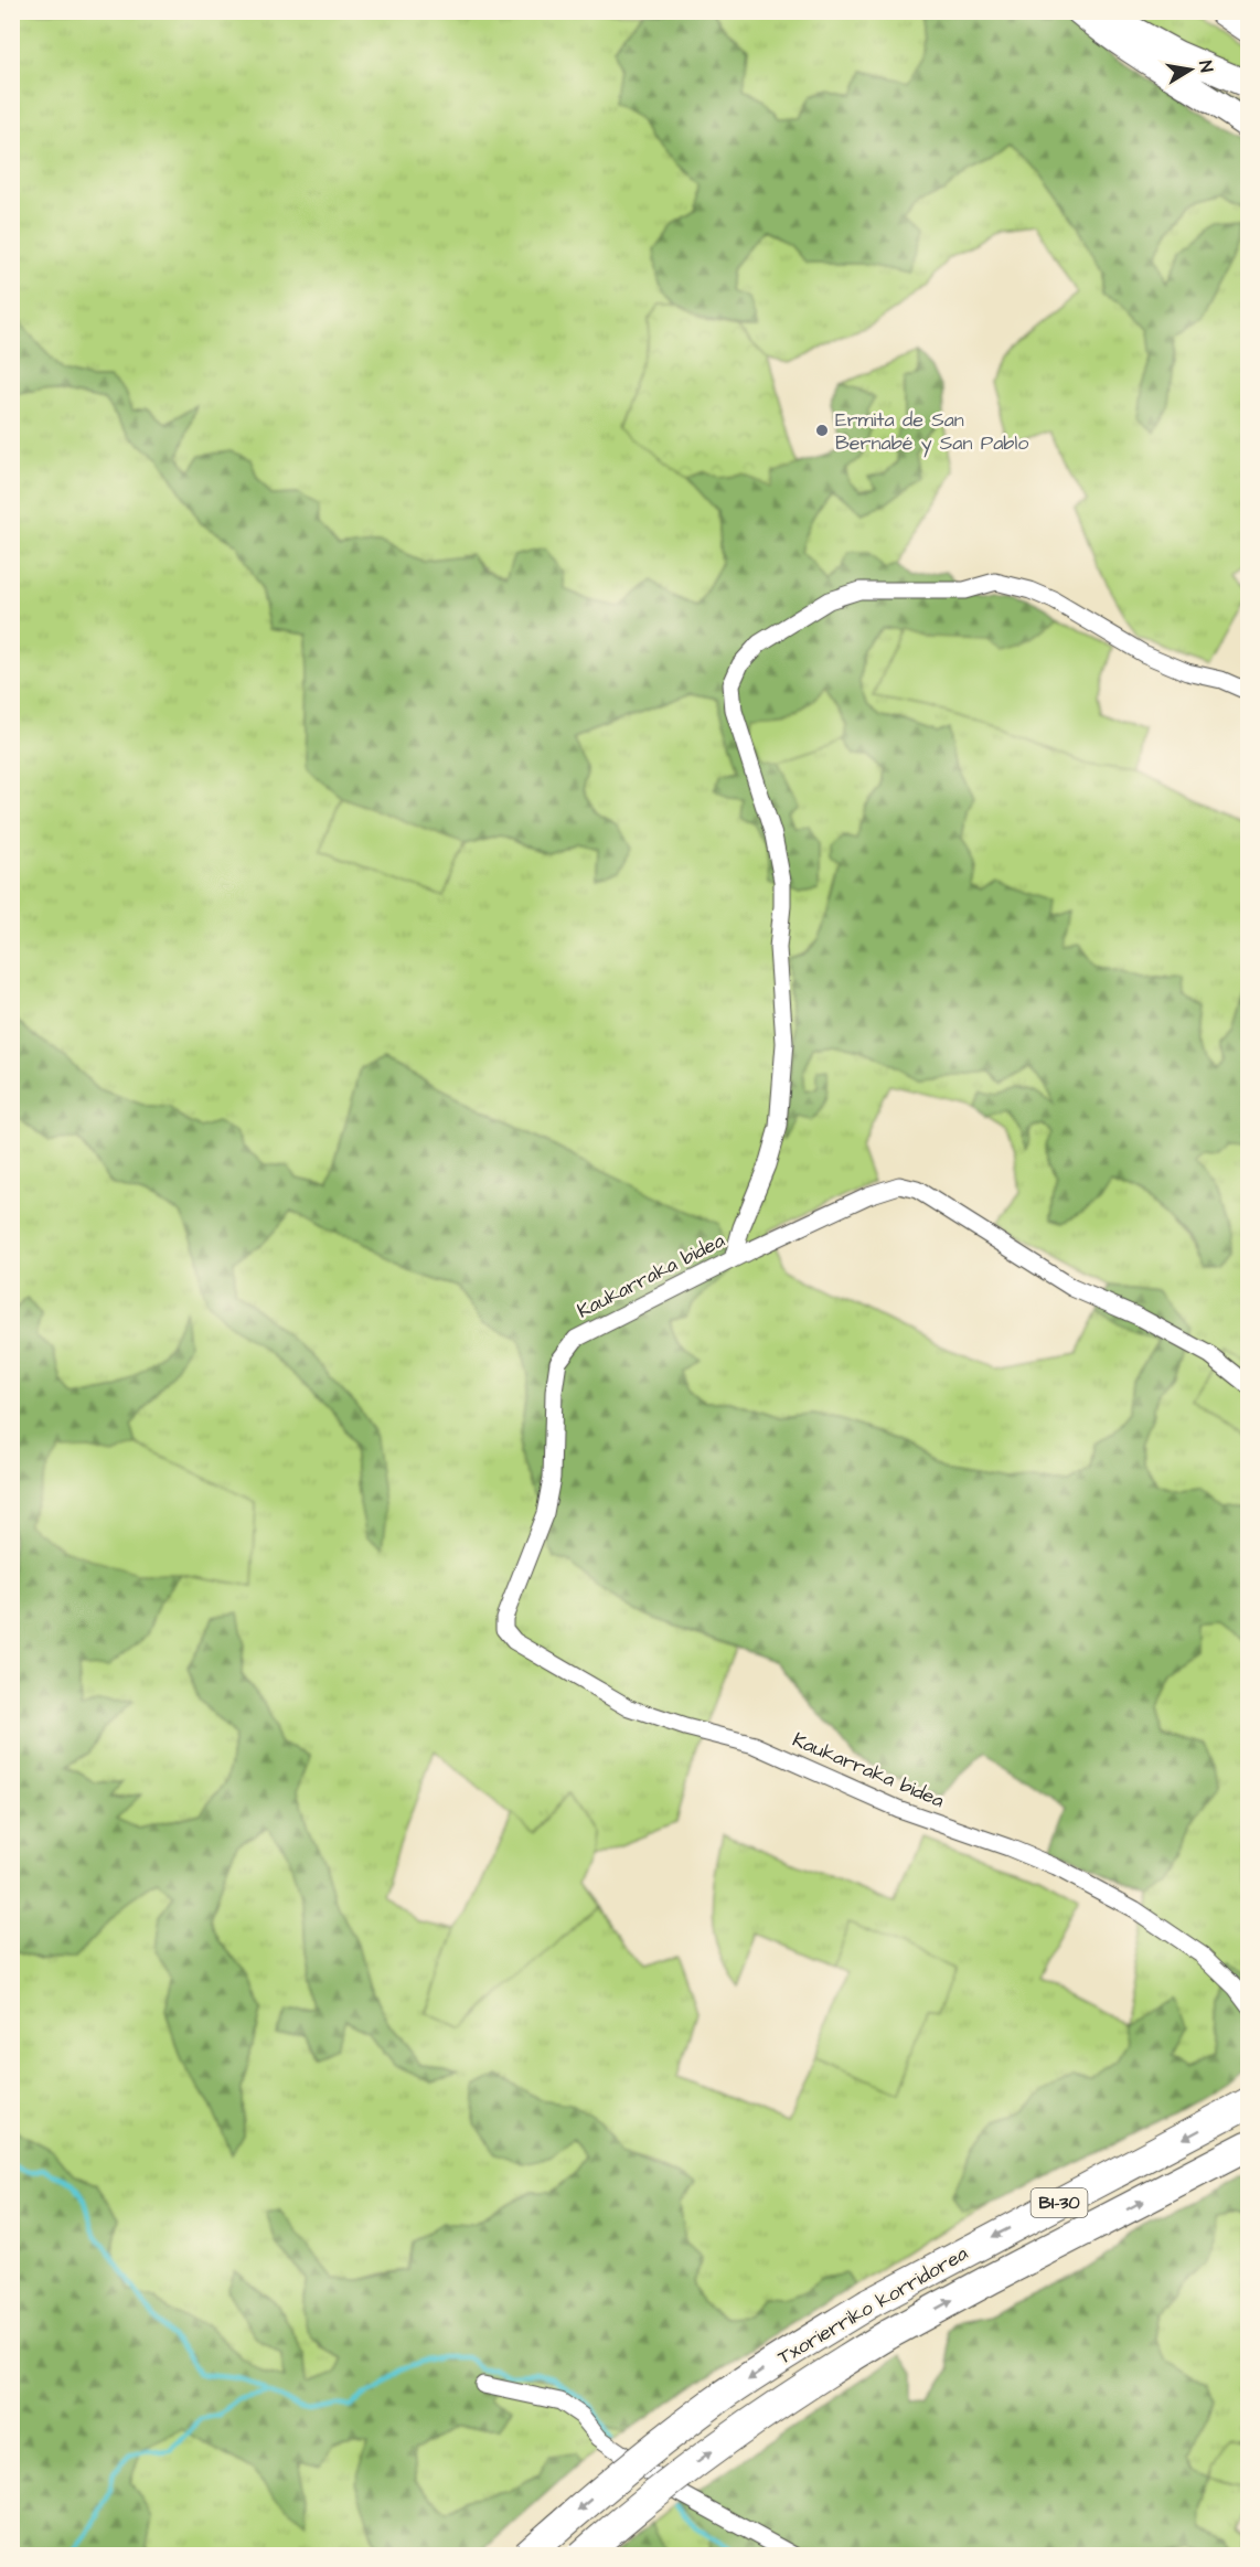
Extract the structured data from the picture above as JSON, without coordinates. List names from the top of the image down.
{
  "streets": {
    "highway": ["BI-30", "Txorierriko korridorea"],
    "street": ["Kaukarraka bidea"]
  },
  "places": ["Ermita de San Bernabé y San Pablo"],
  "north": "right"
}
